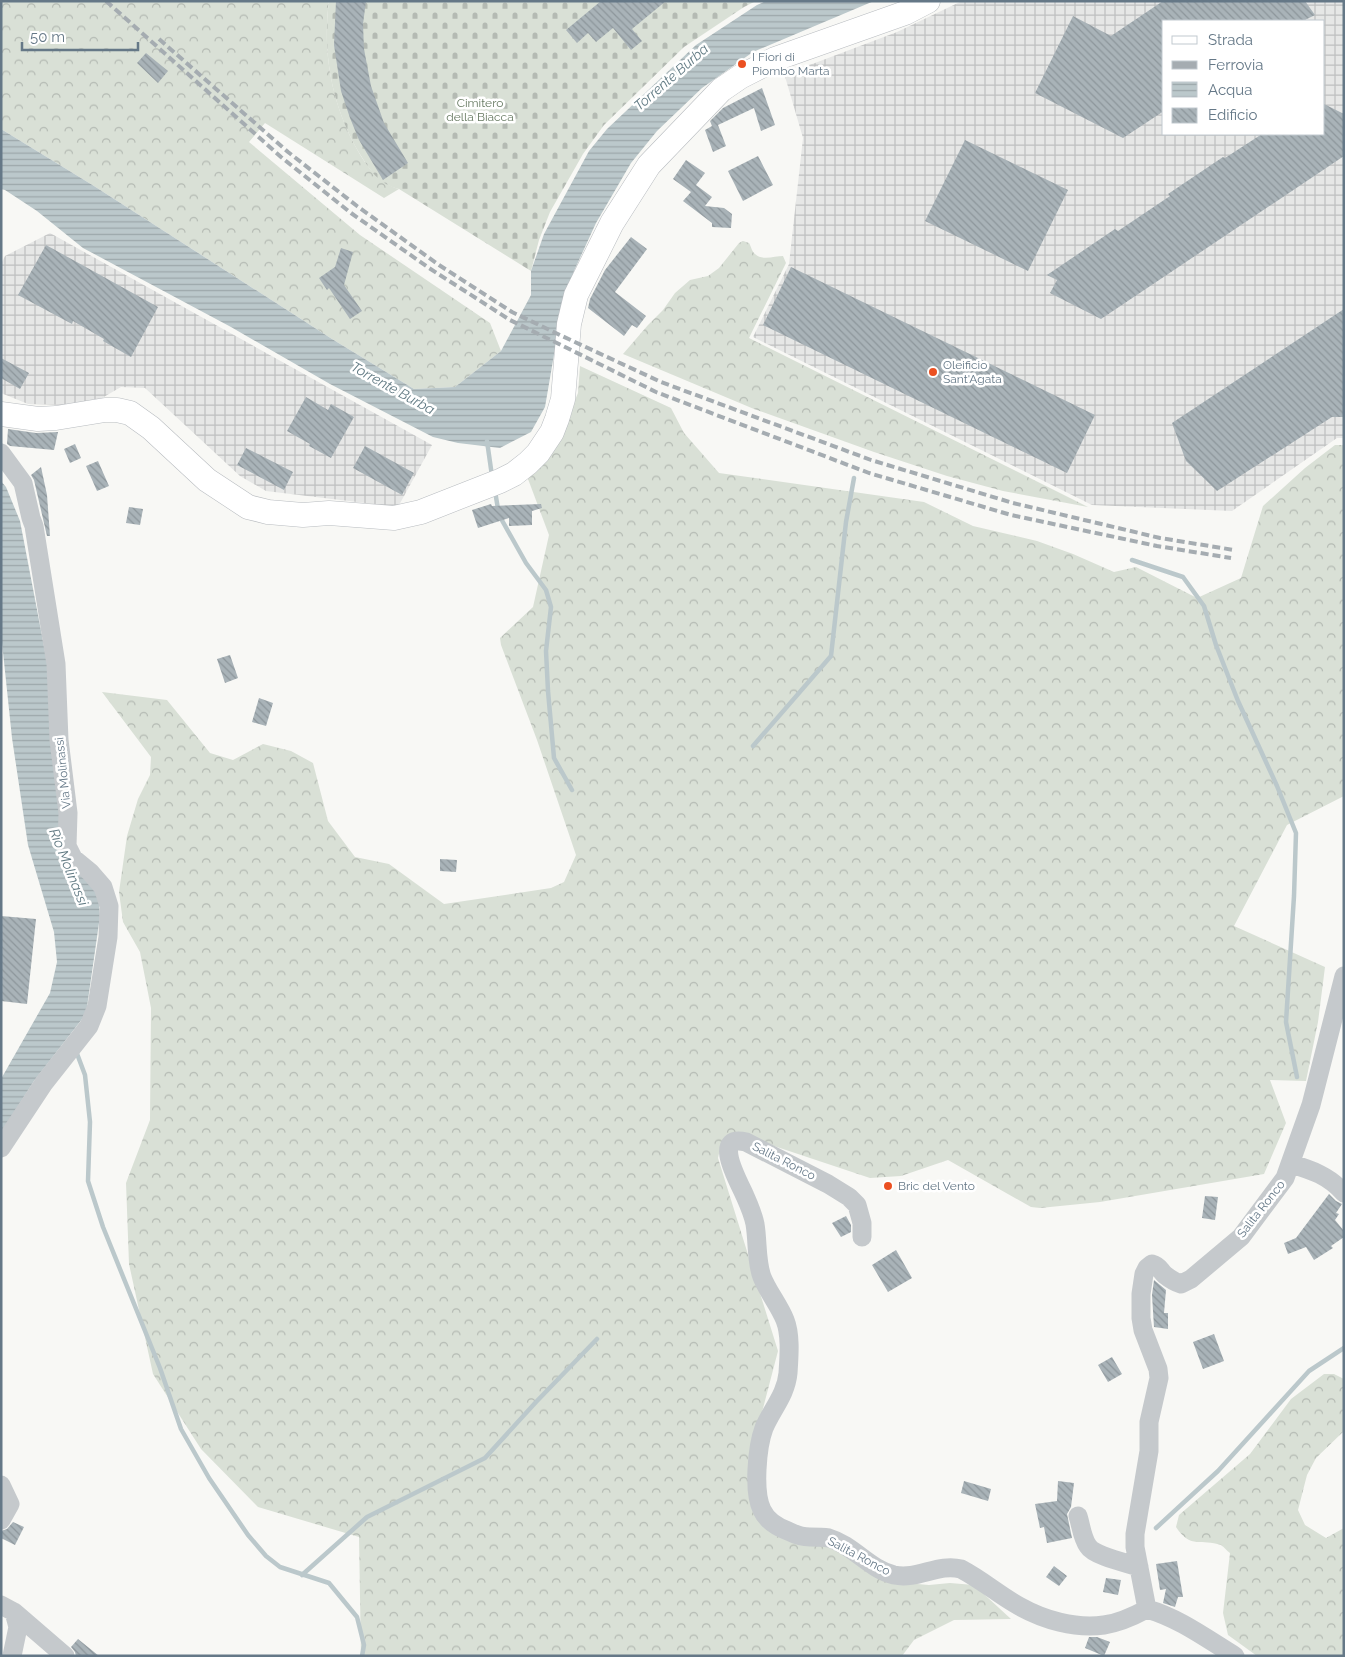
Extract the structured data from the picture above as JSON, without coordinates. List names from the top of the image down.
{
  "streets": {
    "street": ["Via Molinassi", "Salita Ronco"]
  },
  "water": ["Torrente Burba", "Rio Molinassi"],
  "parks": ["Cimitero della Biacca"],
  "places": ["I Fiori di Piombo Marta", "Oleificio Sant'Agata", "Bric del Vento"],
  "legend": [
    "Strada",
    "Ferrovia",
    "Acqua",
    "Edificio"
  ],
  "scale_bar": "50 m"
}
